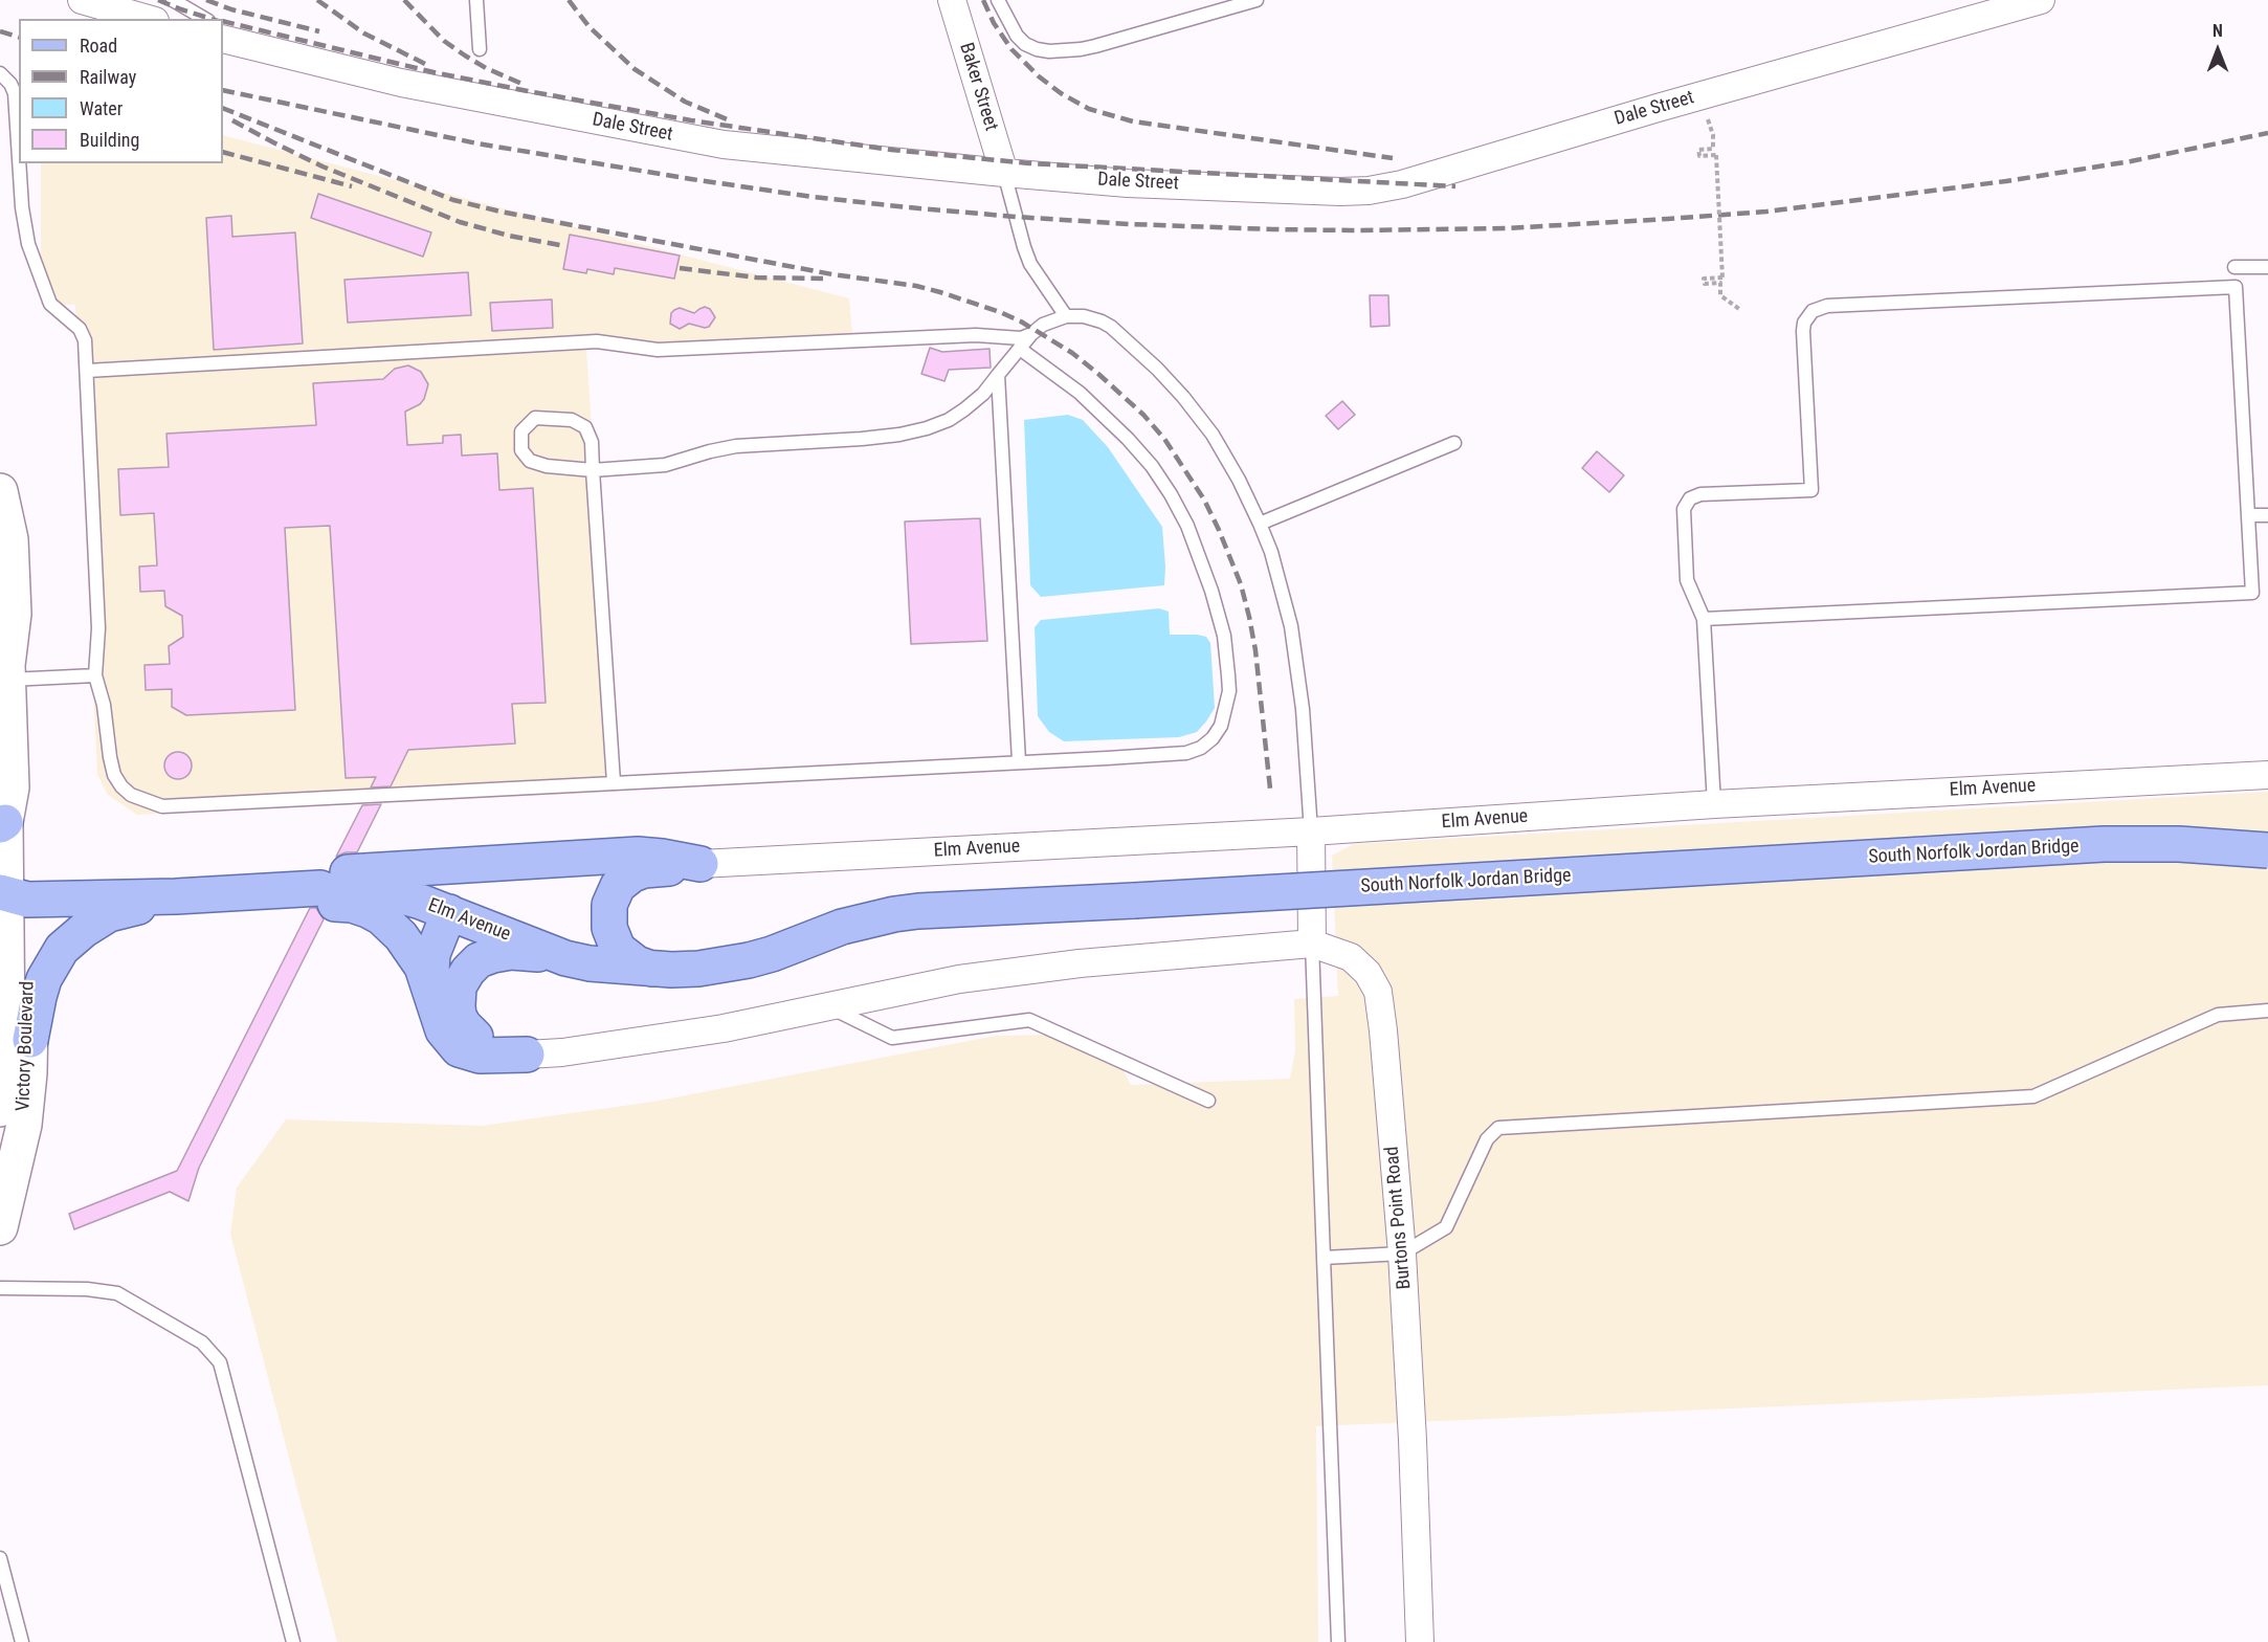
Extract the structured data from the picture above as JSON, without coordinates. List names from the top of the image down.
{
  "streets": {
    "main road": ["Elm Avenue", "South Norfolk Jordan Bridge", "Victory Boulevard"],
    "street": ["Baker Street", "Dale Street", "Burtons Point Road"]
  },
  "crossings": [
    ["Baker Street", "Dale Street"],
    ["Elm Avenue", "South Norfolk Jordan Bridge"]
  ],
  "legend": [
    "Road",
    "Railway",
    "Water",
    "Building"
  ],
  "north": "top"
}
